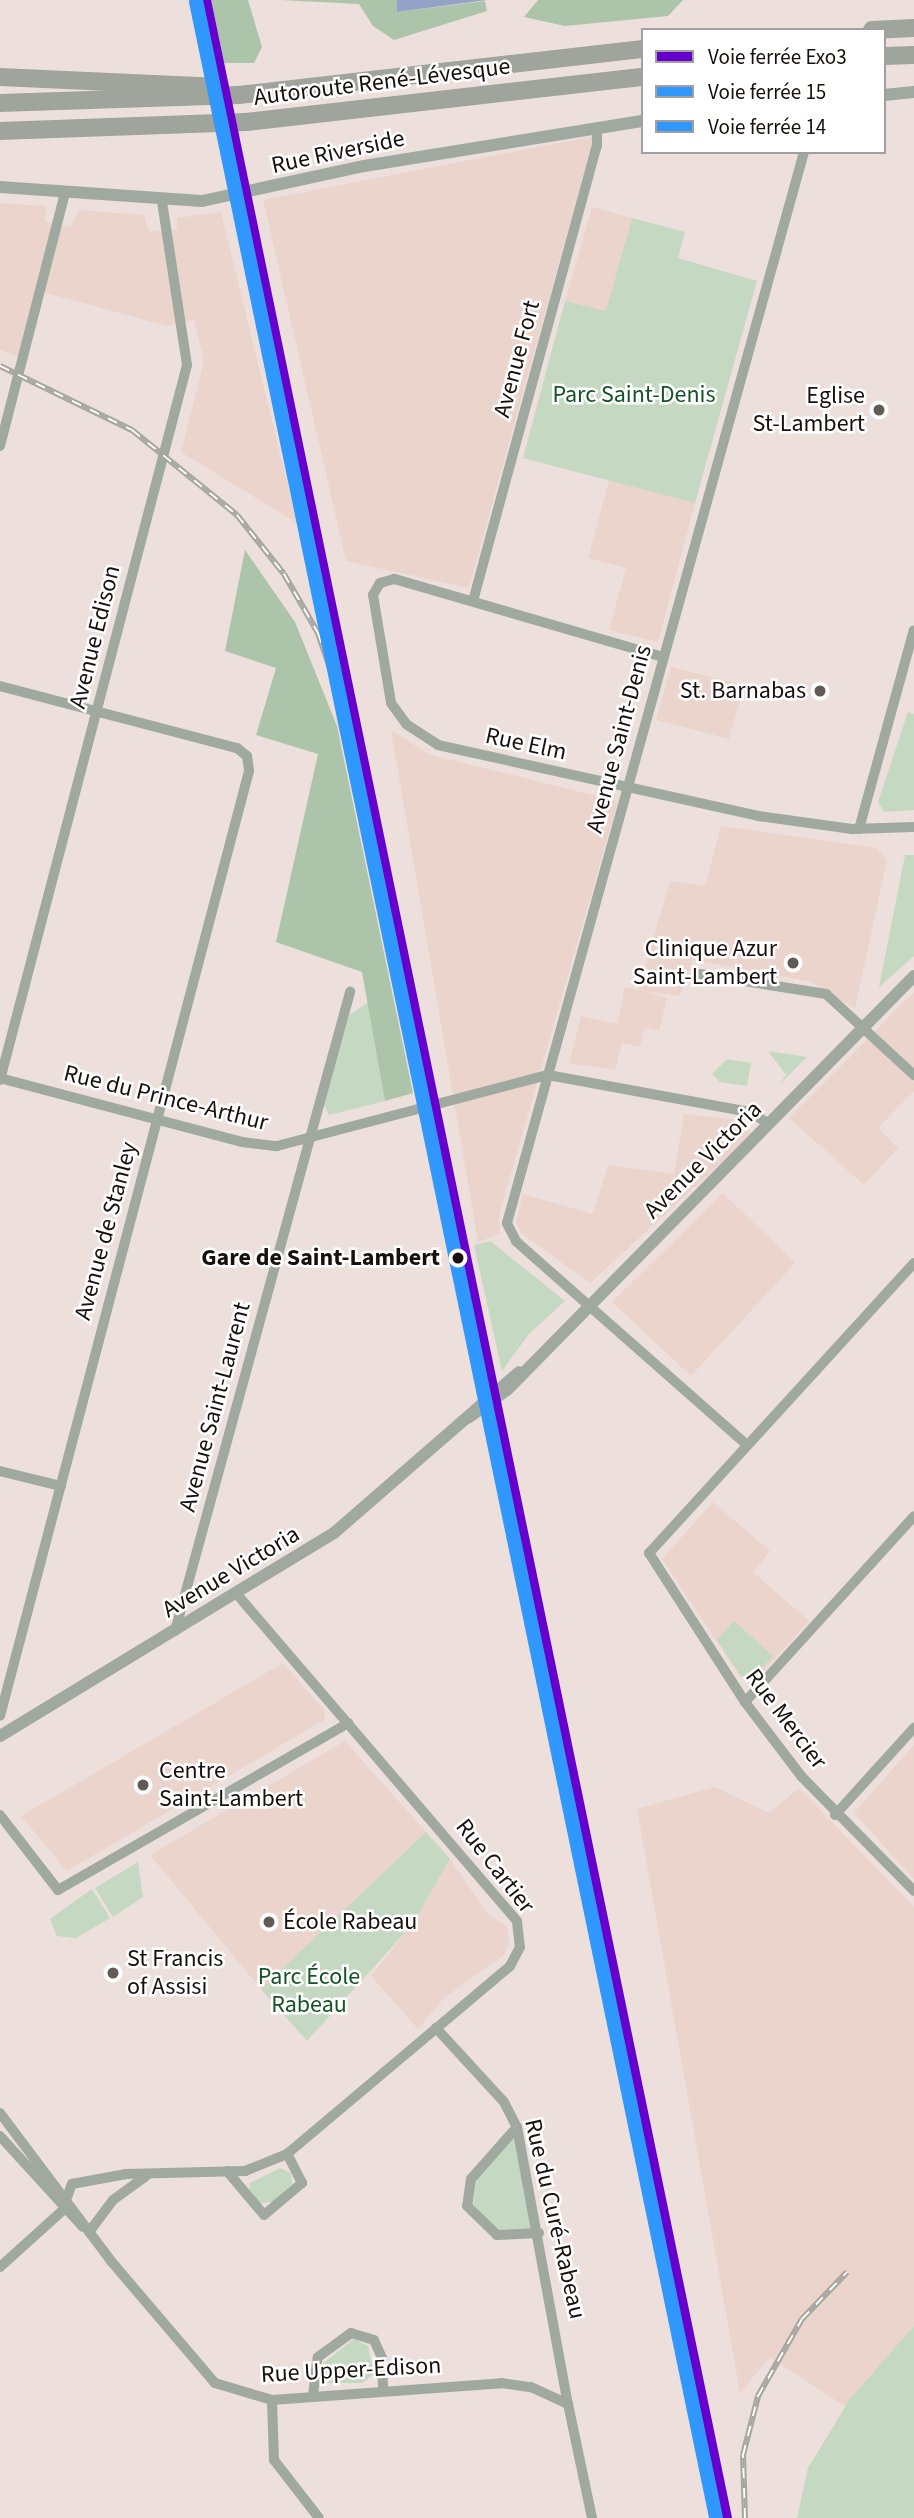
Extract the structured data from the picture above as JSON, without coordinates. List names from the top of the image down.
{
  "streets": {
    "highway": ["Autoroute René-Lévesque"],
    "street": [
      "Rue Riverside",
      "Avenue Fort",
      "Avenue Edison",
      "Avenue Saint-Denis",
      "Rue Elm",
      "Rue du Prince-Arthur",
      "Avenue Victoria",
      "Avenue de Stanley",
      "Avenue Saint-Laurent",
      "Rue Mercier",
      "Rue Cartier",
      "Rue du Curé-Rabeau",
      "Rue Upper-Edison"
    ]
  },
  "crossings": [
    ["Rue Riverside", "Avenue Fort"],
    ["Rue Riverside", "Avenue Edison"],
    ["Avenue Fort", "Rue Elm"],
    ["Avenue Edison", "Rue du Prince-Arthur"],
    ["Avenue Edison", "Avenue de Stanley"],
    ["Avenue Saint-Denis", "Rue Elm"],
    ["Avenue Saint-Denis", "Rue du Prince-Arthur"],
    ["Avenue Saint-Denis", "Avenue Victoria"],
    ["Rue du Prince-Arthur", "Avenue Victoria"],
    ["Rue du Prince-Arthur", "Avenue de Stanley"],
    ["Rue du Prince-Arthur", "Avenue Saint-Laurent"],
    ["Avenue Victoria", "Avenue Saint-Laurent"],
    ["Avenue Victoria", "Rue Cartier"],
    ["Rue Cartier", "Rue du Curé-Rabeau"],
    ["Rue Cartier", "Rue Upper-Edison"],
    ["Rue du Curé-Rabeau", "Rue Upper-Edison"]
  ],
  "parks": ["Parc Saint-Denis", "Parc École Rabeau"],
  "places": [
    "Eglise St-Lambert",
    "St. Barnabas",
    "Clinique Azur Saint-Lambert",
    "Gare de Saint-Lambert",
    "Centre Saint-Lambert",
    "École Rabeau",
    "St Francis of Assisi"
  ],
  "lines": ["rail line Exo3", "rail line 14", "rail line 15"],
  "legend": ["Voie ferrée Exo3", "Voie ferrée 15", "Voie ferrée 14"]
}
